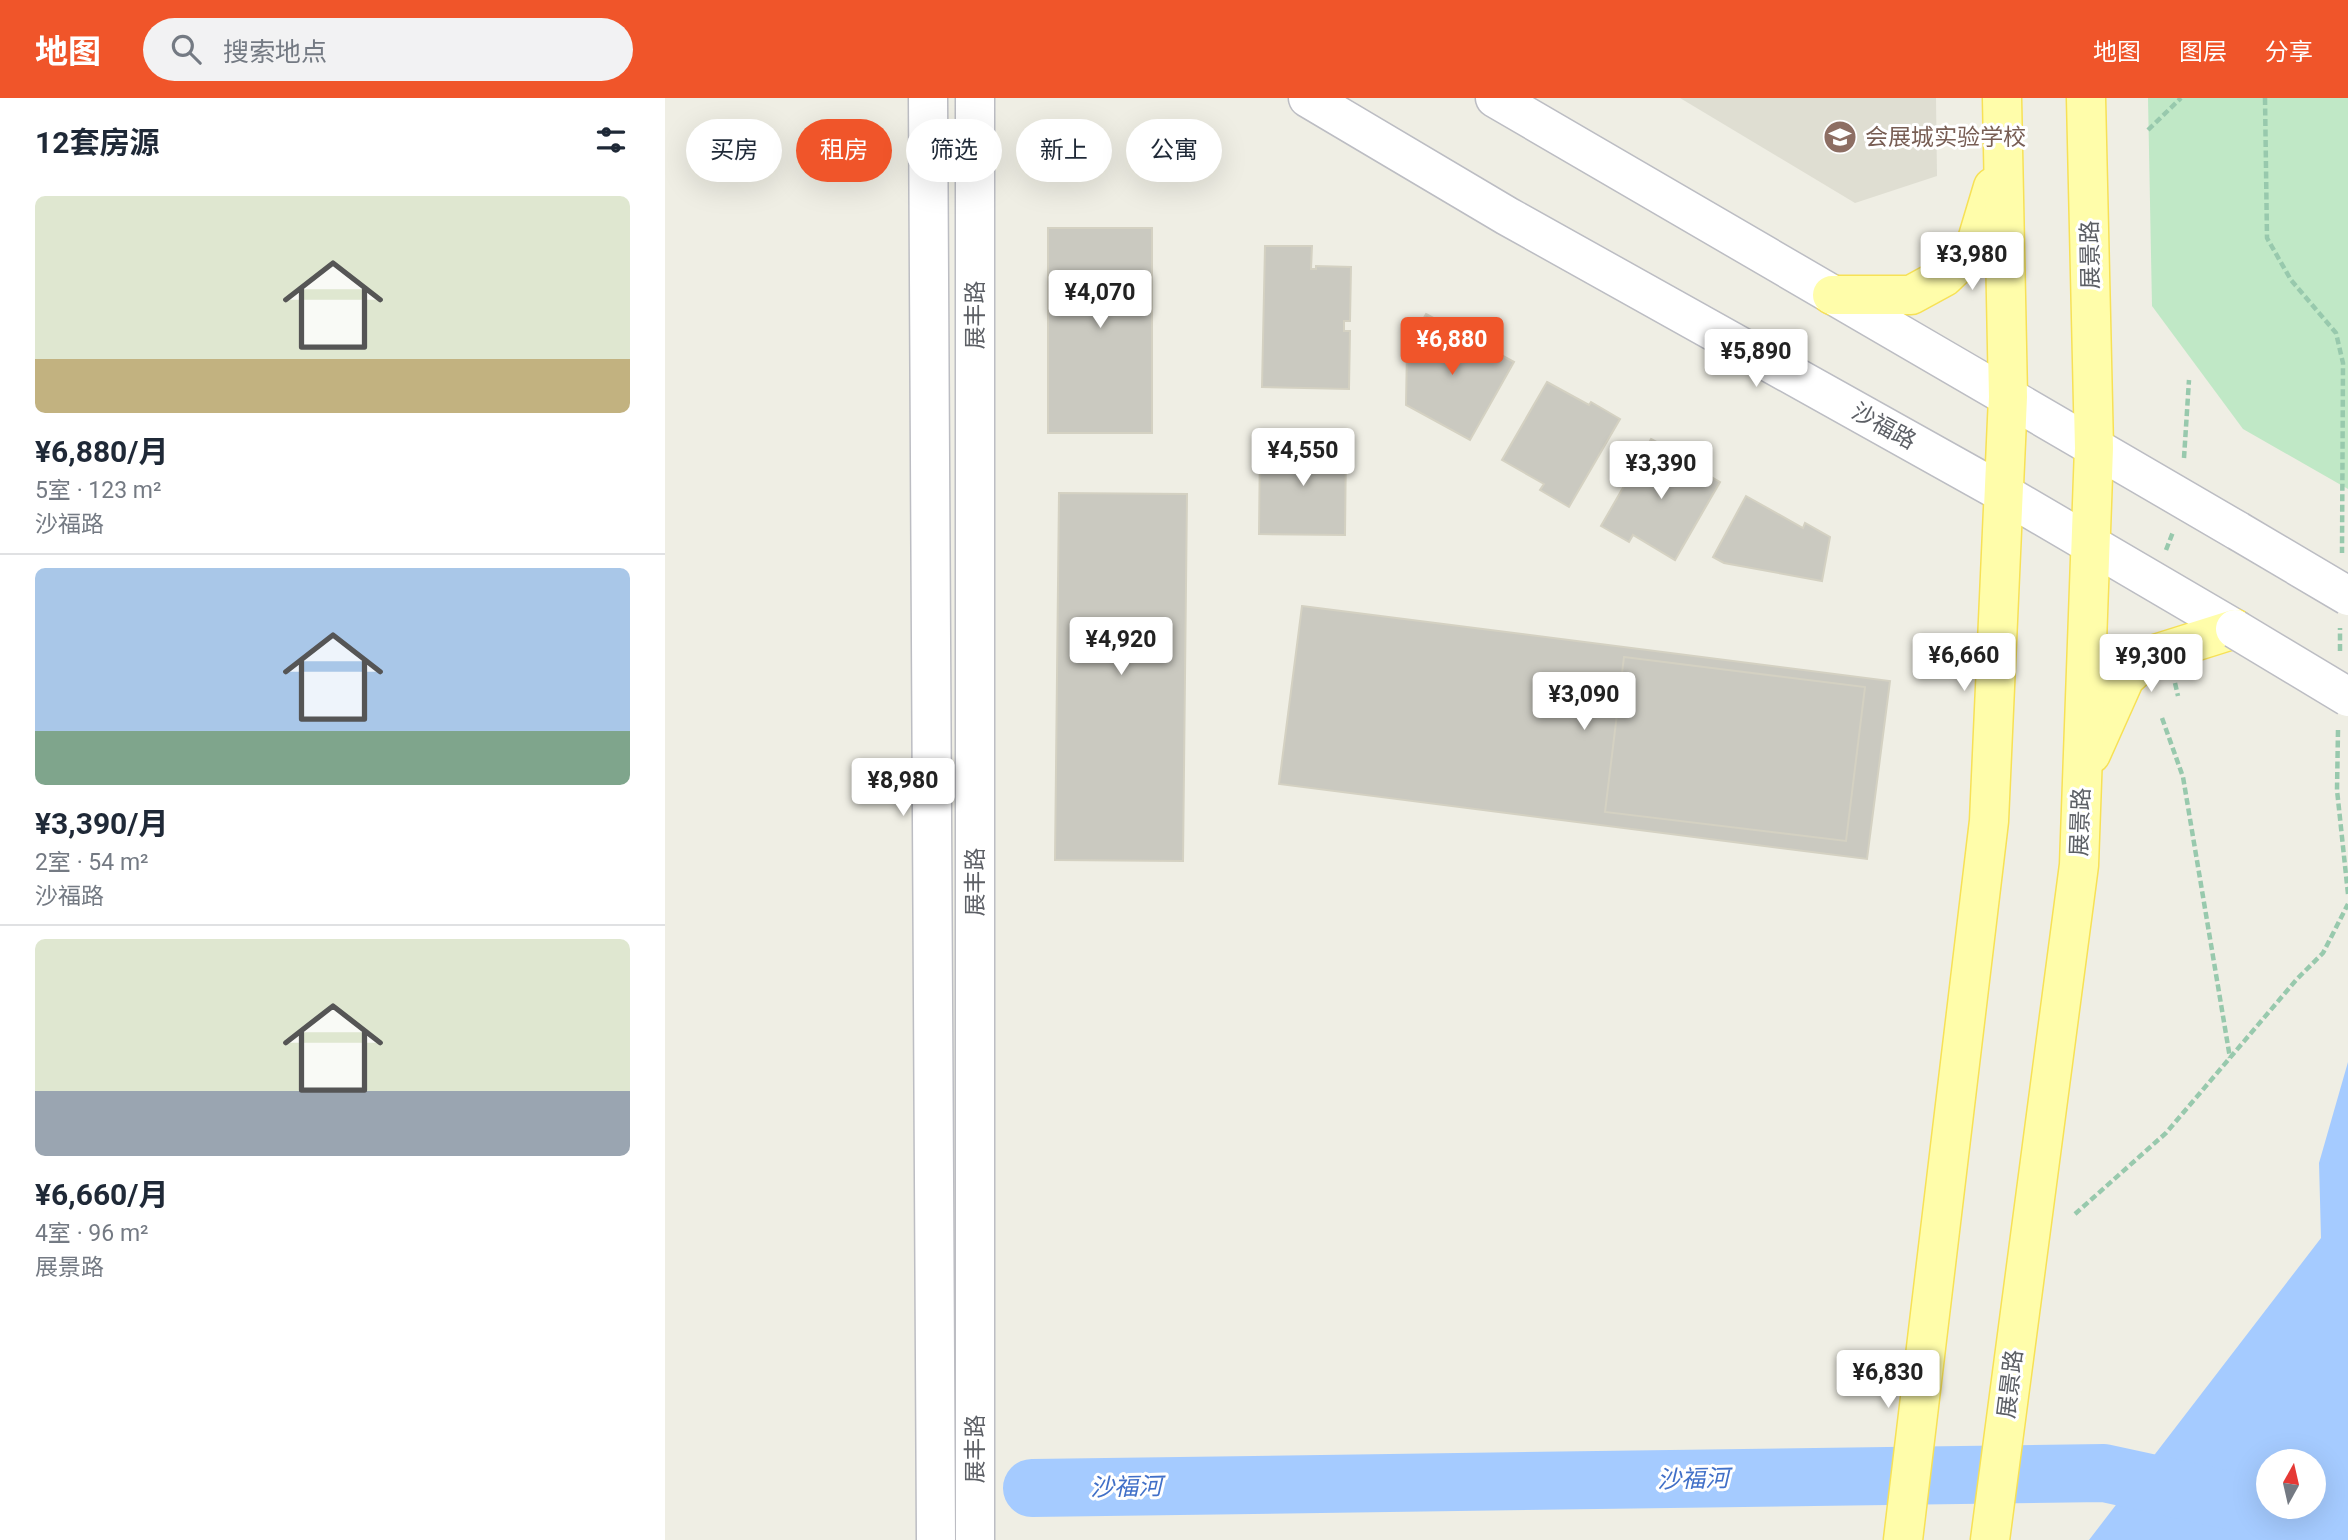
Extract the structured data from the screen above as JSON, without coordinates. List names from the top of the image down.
{
  "streets": {
    "main road": ["展景路"],
    "street": ["展丰路", "沙福路"]
  },
  "crossings": [
    ["展景路", "沙福路"]
  ],
  "water": ["沙福河"],
  "places": {
    "school or university": ["会展城实验学校"]
  },
  "north": "top",
  "page": {
    "header": "地图",
    "search": "搜索地点",
    "nav": ["地图", "图层", "分享"],
    "heading": "12套房源",
    "chip": [
      "买房",
      "租房",
      "筛选",
      "新上",
      "公寓"
    ],
    "list": [
      {
        "name": "¥6,880/月",
        "note": "5室 · 123 m² · 沙福路"
      },
      {
        "name": "¥3,390/月",
        "note": "2室 · 54 m² · 沙福路"
      },
      {
        "name": "¥6,660/月",
        "note": "4室 · 96 m² · 展景路"
      }
    ],
    "price": [
      "¥3,980",
      "¥4,070",
      "¥6,880",
      "¥5,890",
      "¥4,550",
      "¥3,390",
      "¥4,920",
      "¥6,660",
      "¥9,300",
      "¥3,090",
      "¥8,980",
      "¥6,830"
    ]
  }
}
